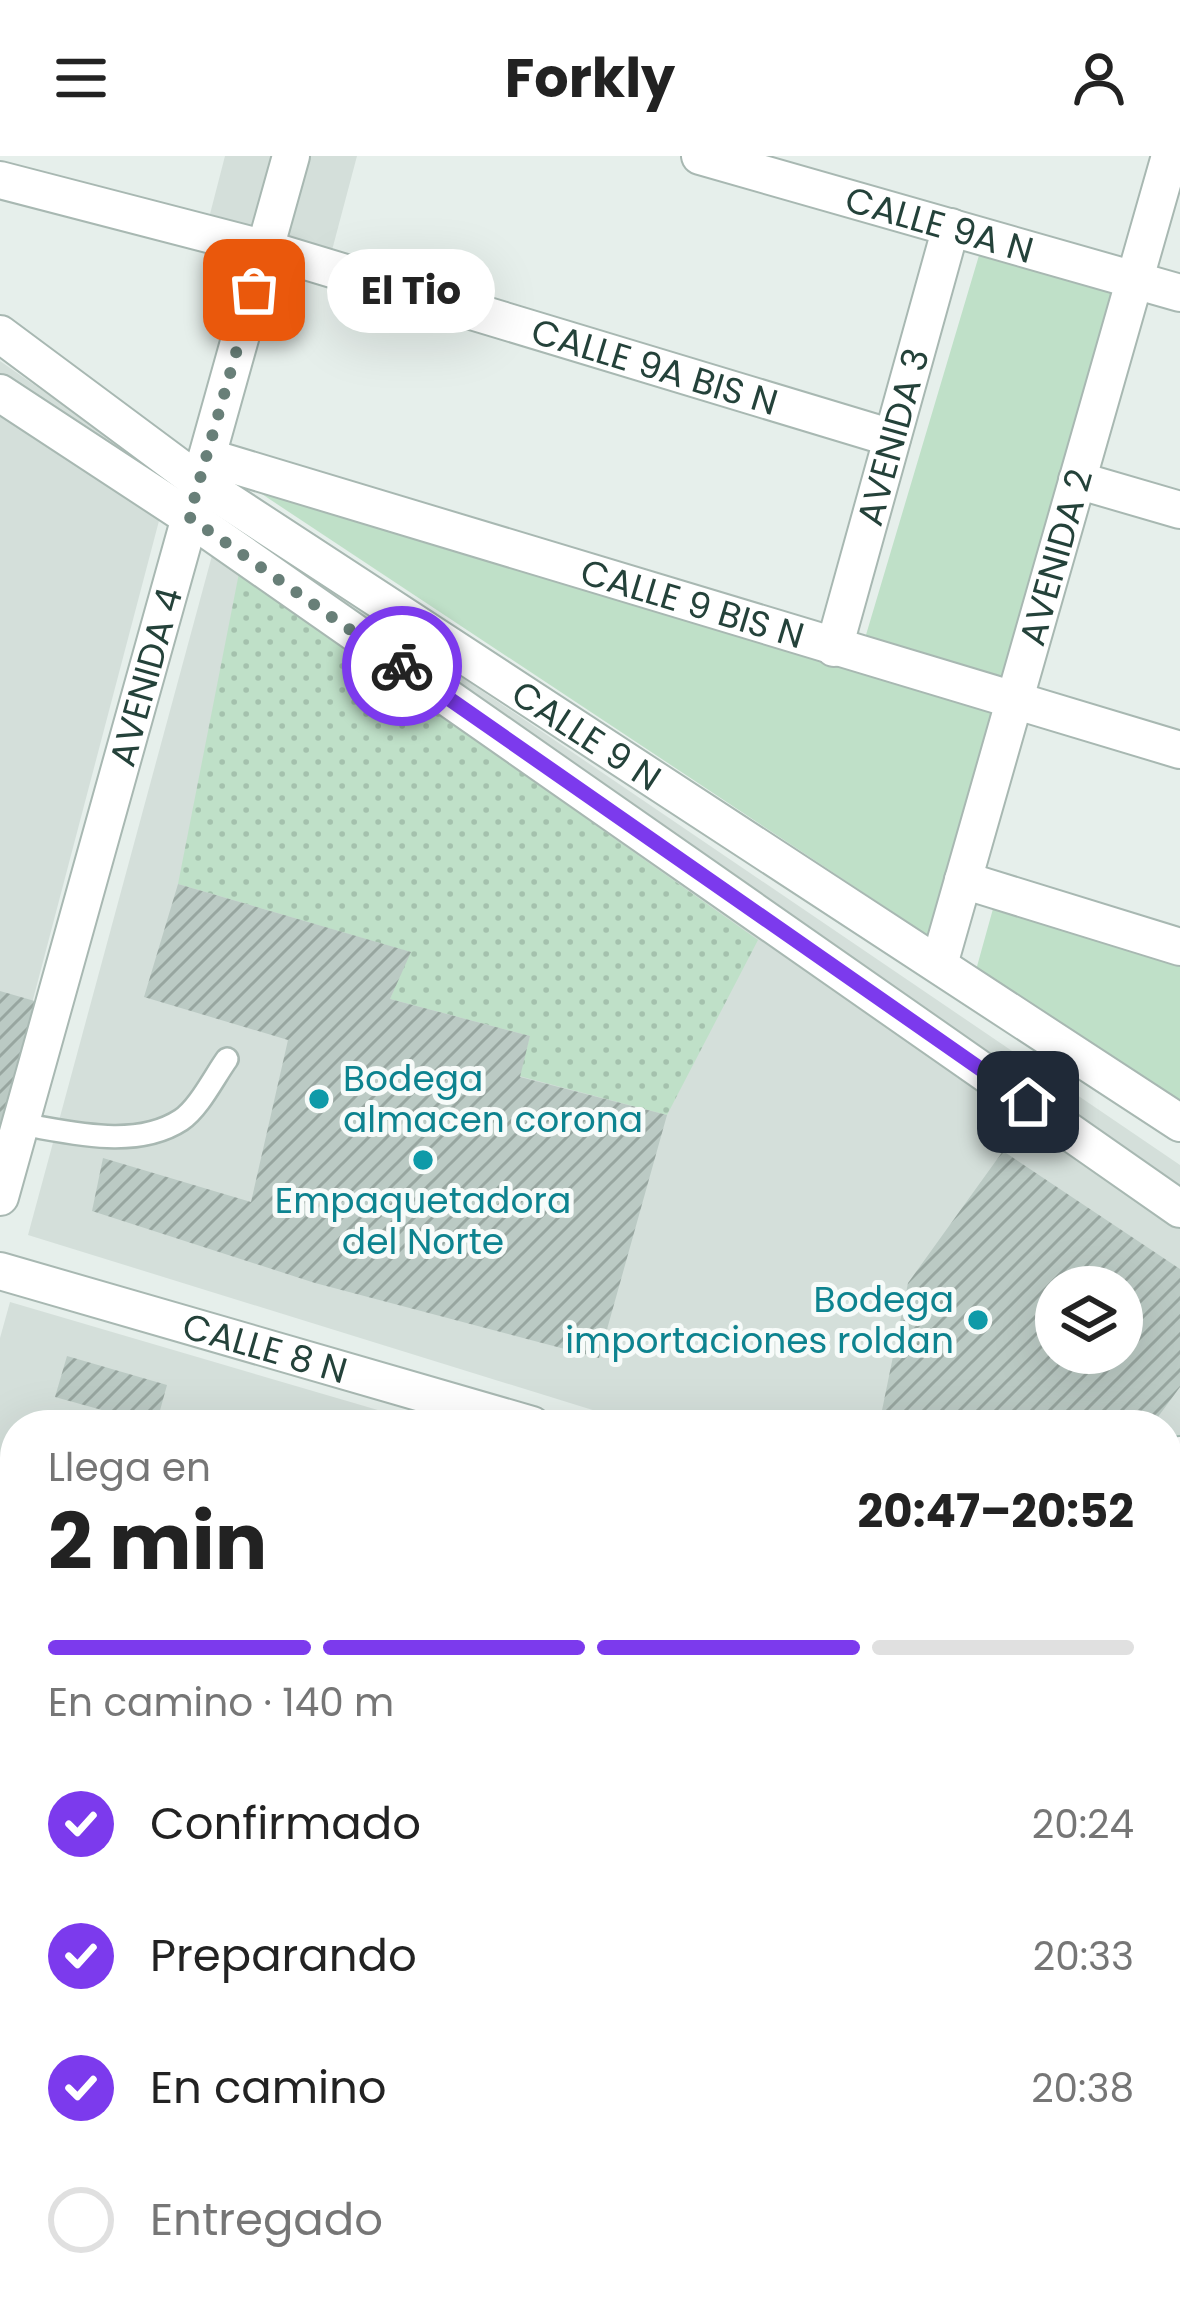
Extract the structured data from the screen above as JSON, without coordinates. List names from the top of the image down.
{
  "streets": {
    "street": [
      "CALLE 9A N",
      "CALLE 9A BIS N",
      "AVENIDA 3",
      "AVENIDA 2",
      "CALLE 9 BIS N",
      "AVENIDA 4",
      "CALLE 9 N",
      "CALLE 8 N"
    ]
  },
  "crossings": [
    ["CALLE 9A N", "AVENIDA 3"],
    ["CALLE 9A N", "AVENIDA 2"],
    ["CALLE 9A BIS N", "AVENIDA 3"],
    ["CALLE 9A BIS N", "AVENIDA 4"],
    ["AVENIDA 3", "CALLE 9 BIS N"],
    ["AVENIDA 2", "CALLE 9 BIS N"],
    ["AVENIDA 2", "CALLE 9 N"],
    ["CALLE 9 BIS N", "AVENIDA 4"],
    ["CALLE 9 BIS N", "CALLE 9 N"],
    ["AVENIDA 4", "CALLE 9 N"]
  ],
  "places": [
    "El Tio",
    "Bodega almacen corona",
    "Empaquetadora del Norte",
    "Bodega importaciones roldan"
  ],
  "page": {
    "header": "Forkly",
    "bubble": "El Tio",
    "heading": ["2 min", "Llega en", "20:47–20:52"],
    "bar": "En camino · 140 m",
    "list": [
      ["Confirmado", "20:24"],
      ["Preparando", "20:33"],
      ["En camino", "20:38"],
      "Entregado"
    ]
  }
}
